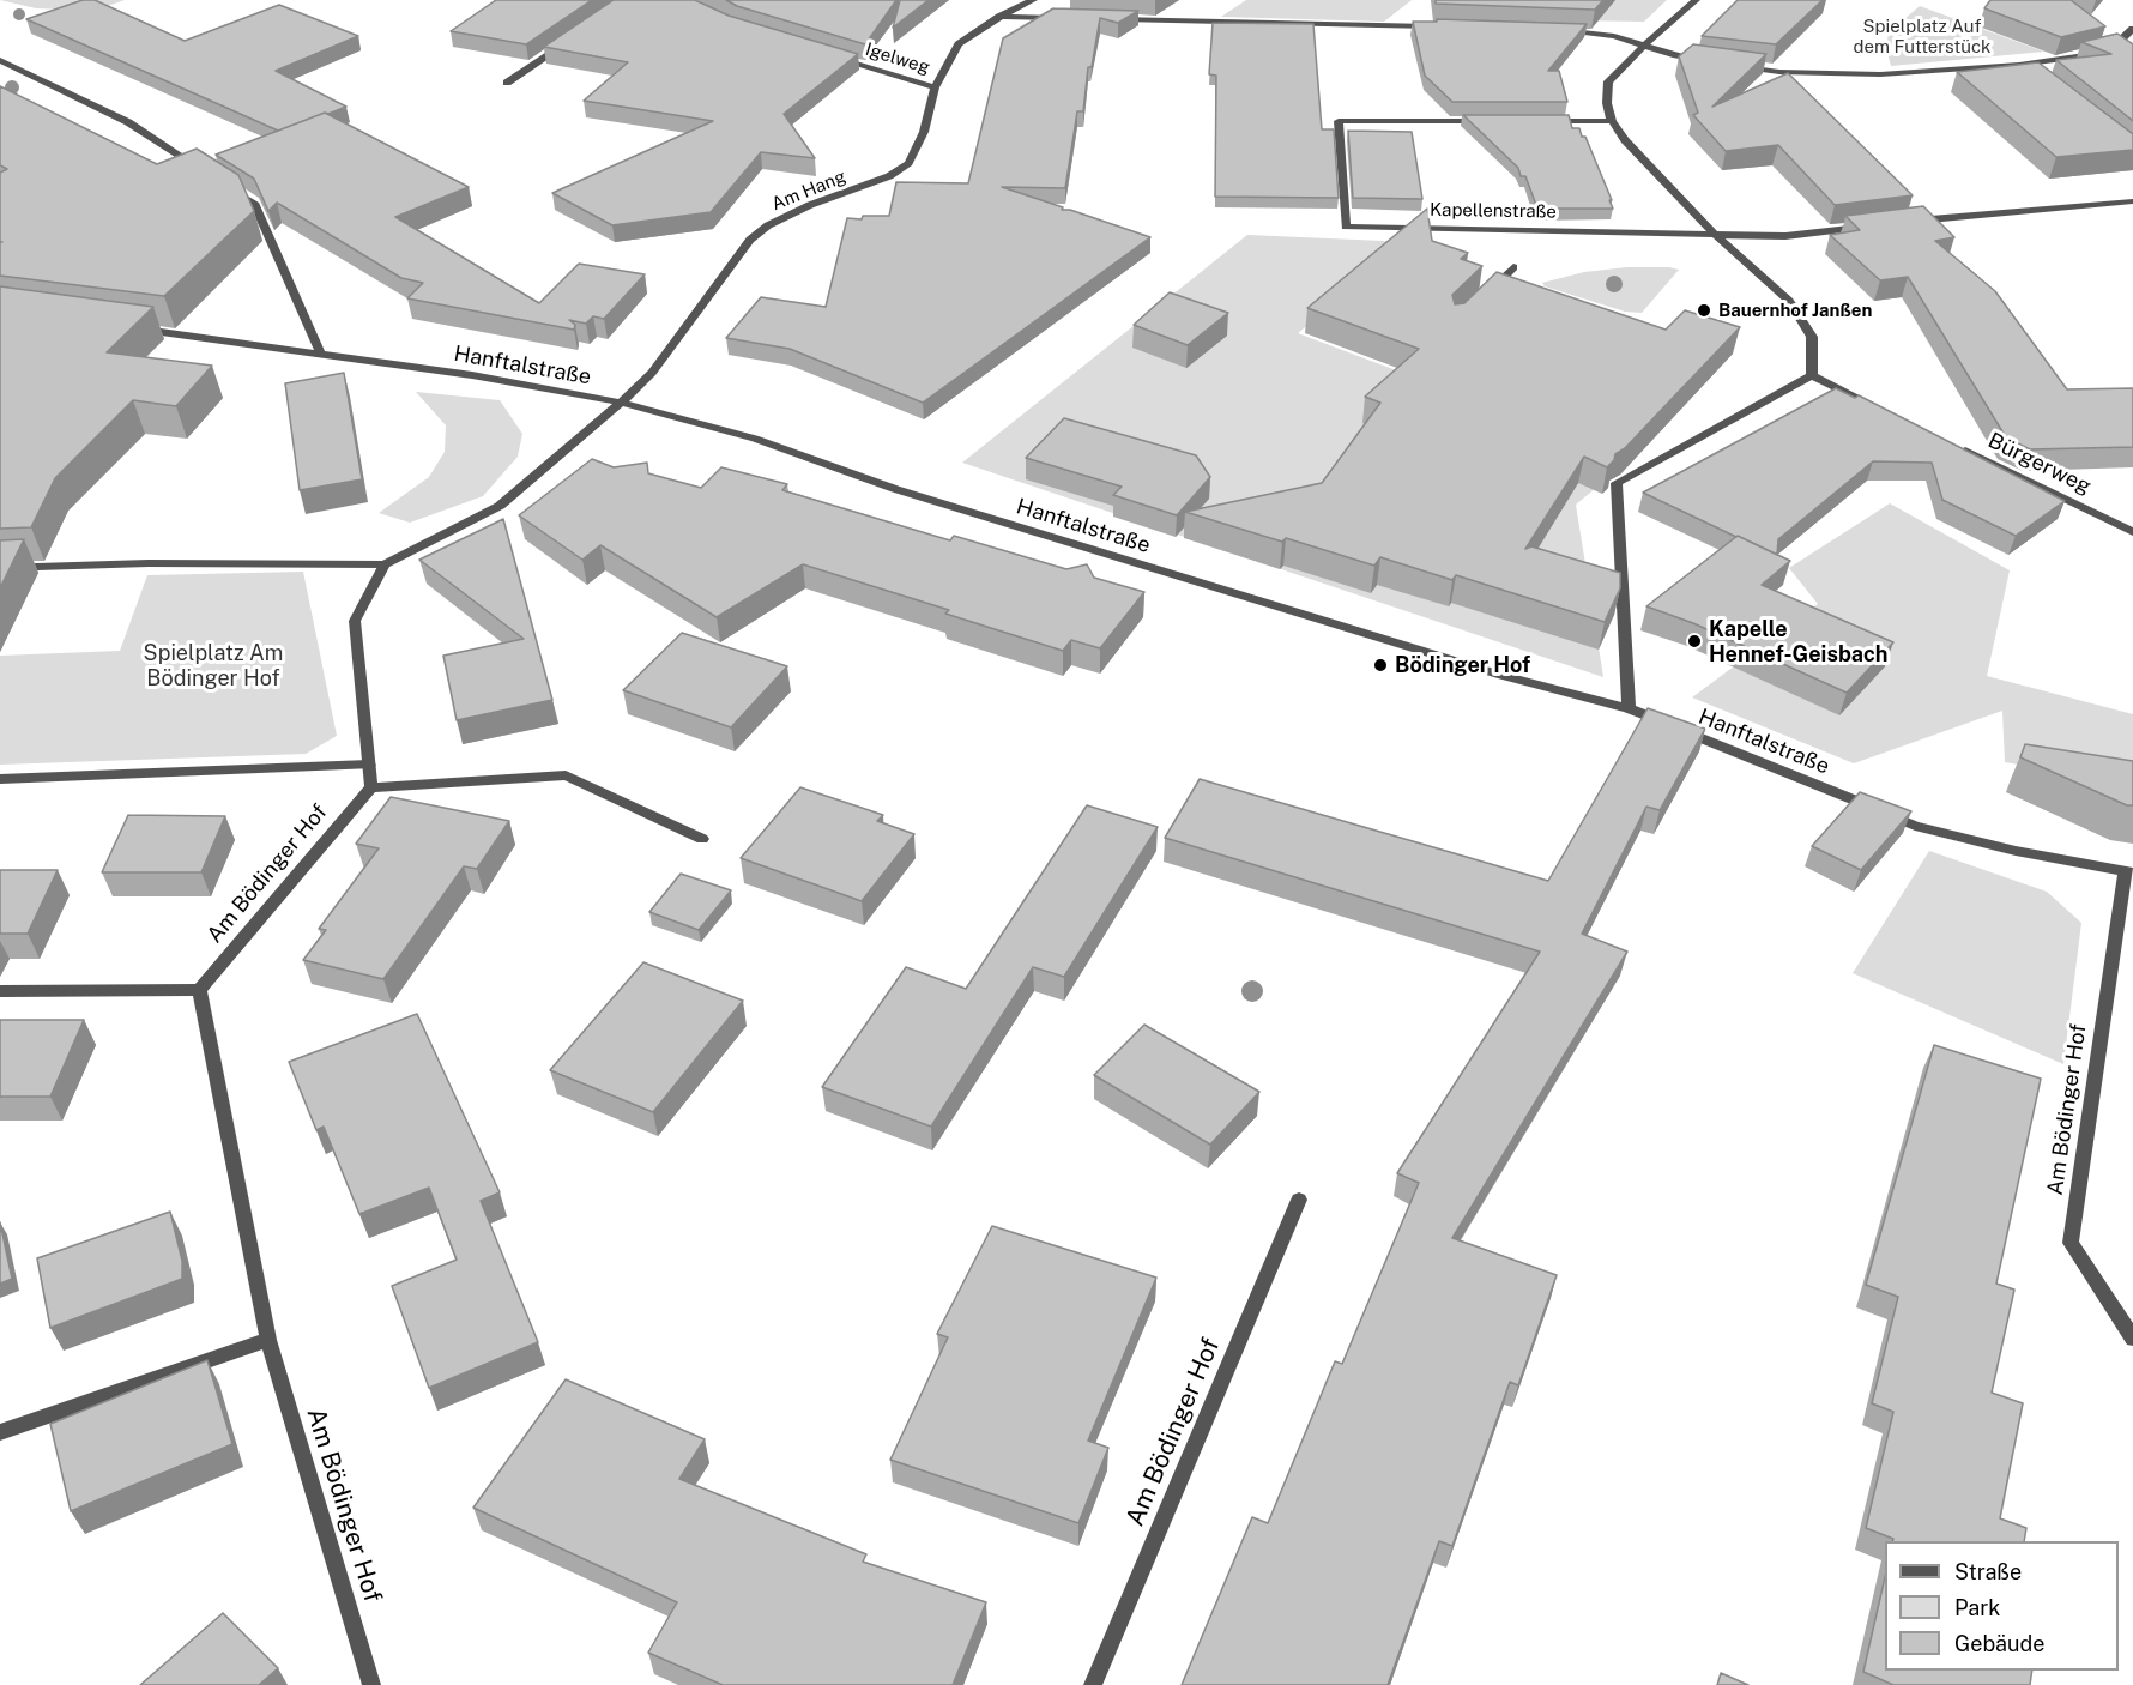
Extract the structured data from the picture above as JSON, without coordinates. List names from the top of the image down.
{
  "streets": {
    "street": [
      "Igelweg",
      "Am Hang",
      "Kapellenstraße",
      "Hanftalstraße",
      "Bürgerweg",
      "Am Bödinger Hof"
    ]
  },
  "crossings": [
    ["Igelweg", "Am Hang"],
    ["Am Hang", "Hanftalstraße"],
    ["Hanftalstraße", "Am Bödinger Hof"]
  ],
  "parks": ["Spielplatz Auf dem Futterstück", "Spielplatz Am Bödinger Hof"],
  "places": ["Bauernhof Janßen", "Kapelle Hennef-Geisbach", "Bödinger Hof"],
  "legend": ["Straße", "Park", "Gebäude"]
}
